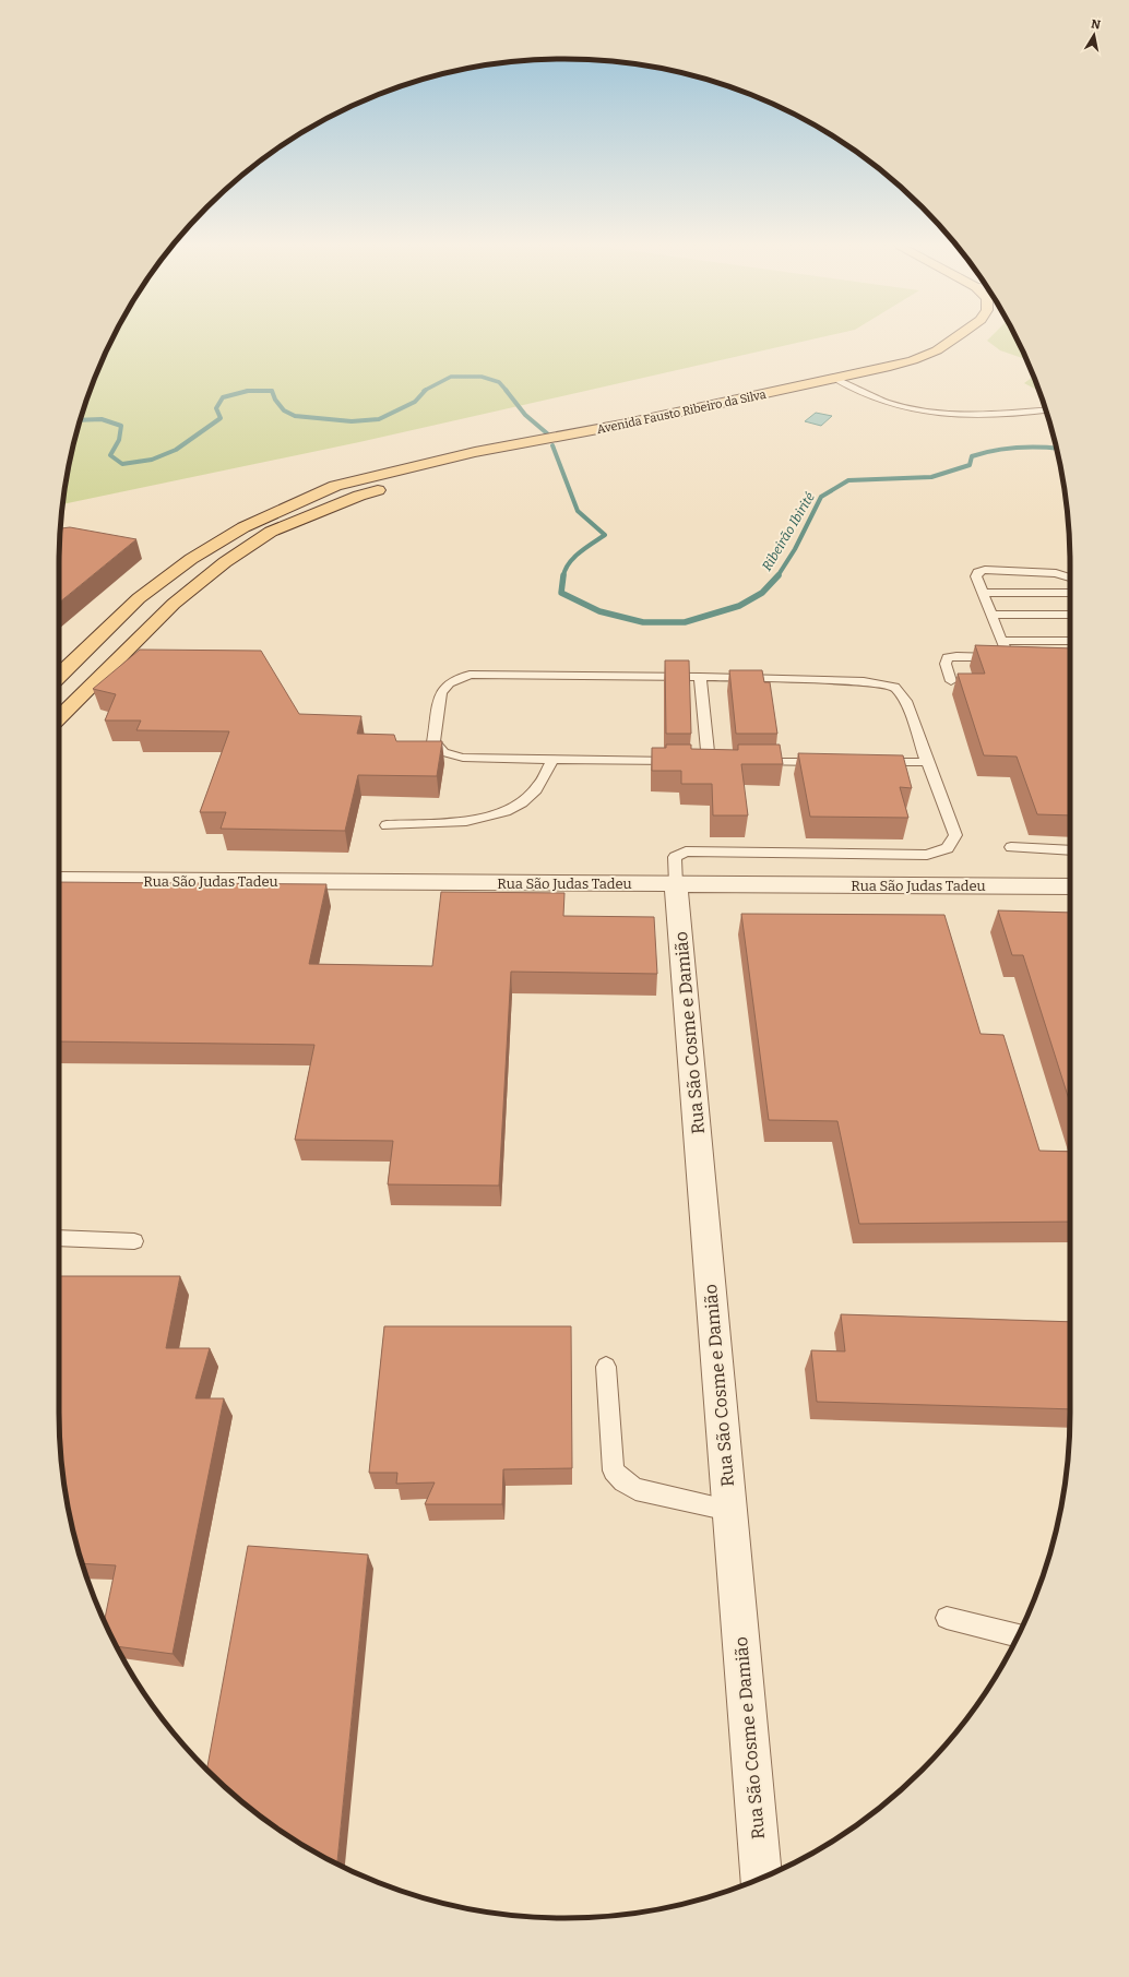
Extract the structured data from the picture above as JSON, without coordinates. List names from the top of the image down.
{
  "streets": {
    "main road": ["Avenida Fausto Ribeiro da Silva"],
    "street": ["Rua São Judas Tadeu", "Rua São Cosme e Damião"]
  },
  "crossings": [
    ["Rua São Judas Tadeu", "Rua São Cosme e Damião"]
  ],
  "water": ["Ribeirão Ibirité"],
  "north": "top"
}
